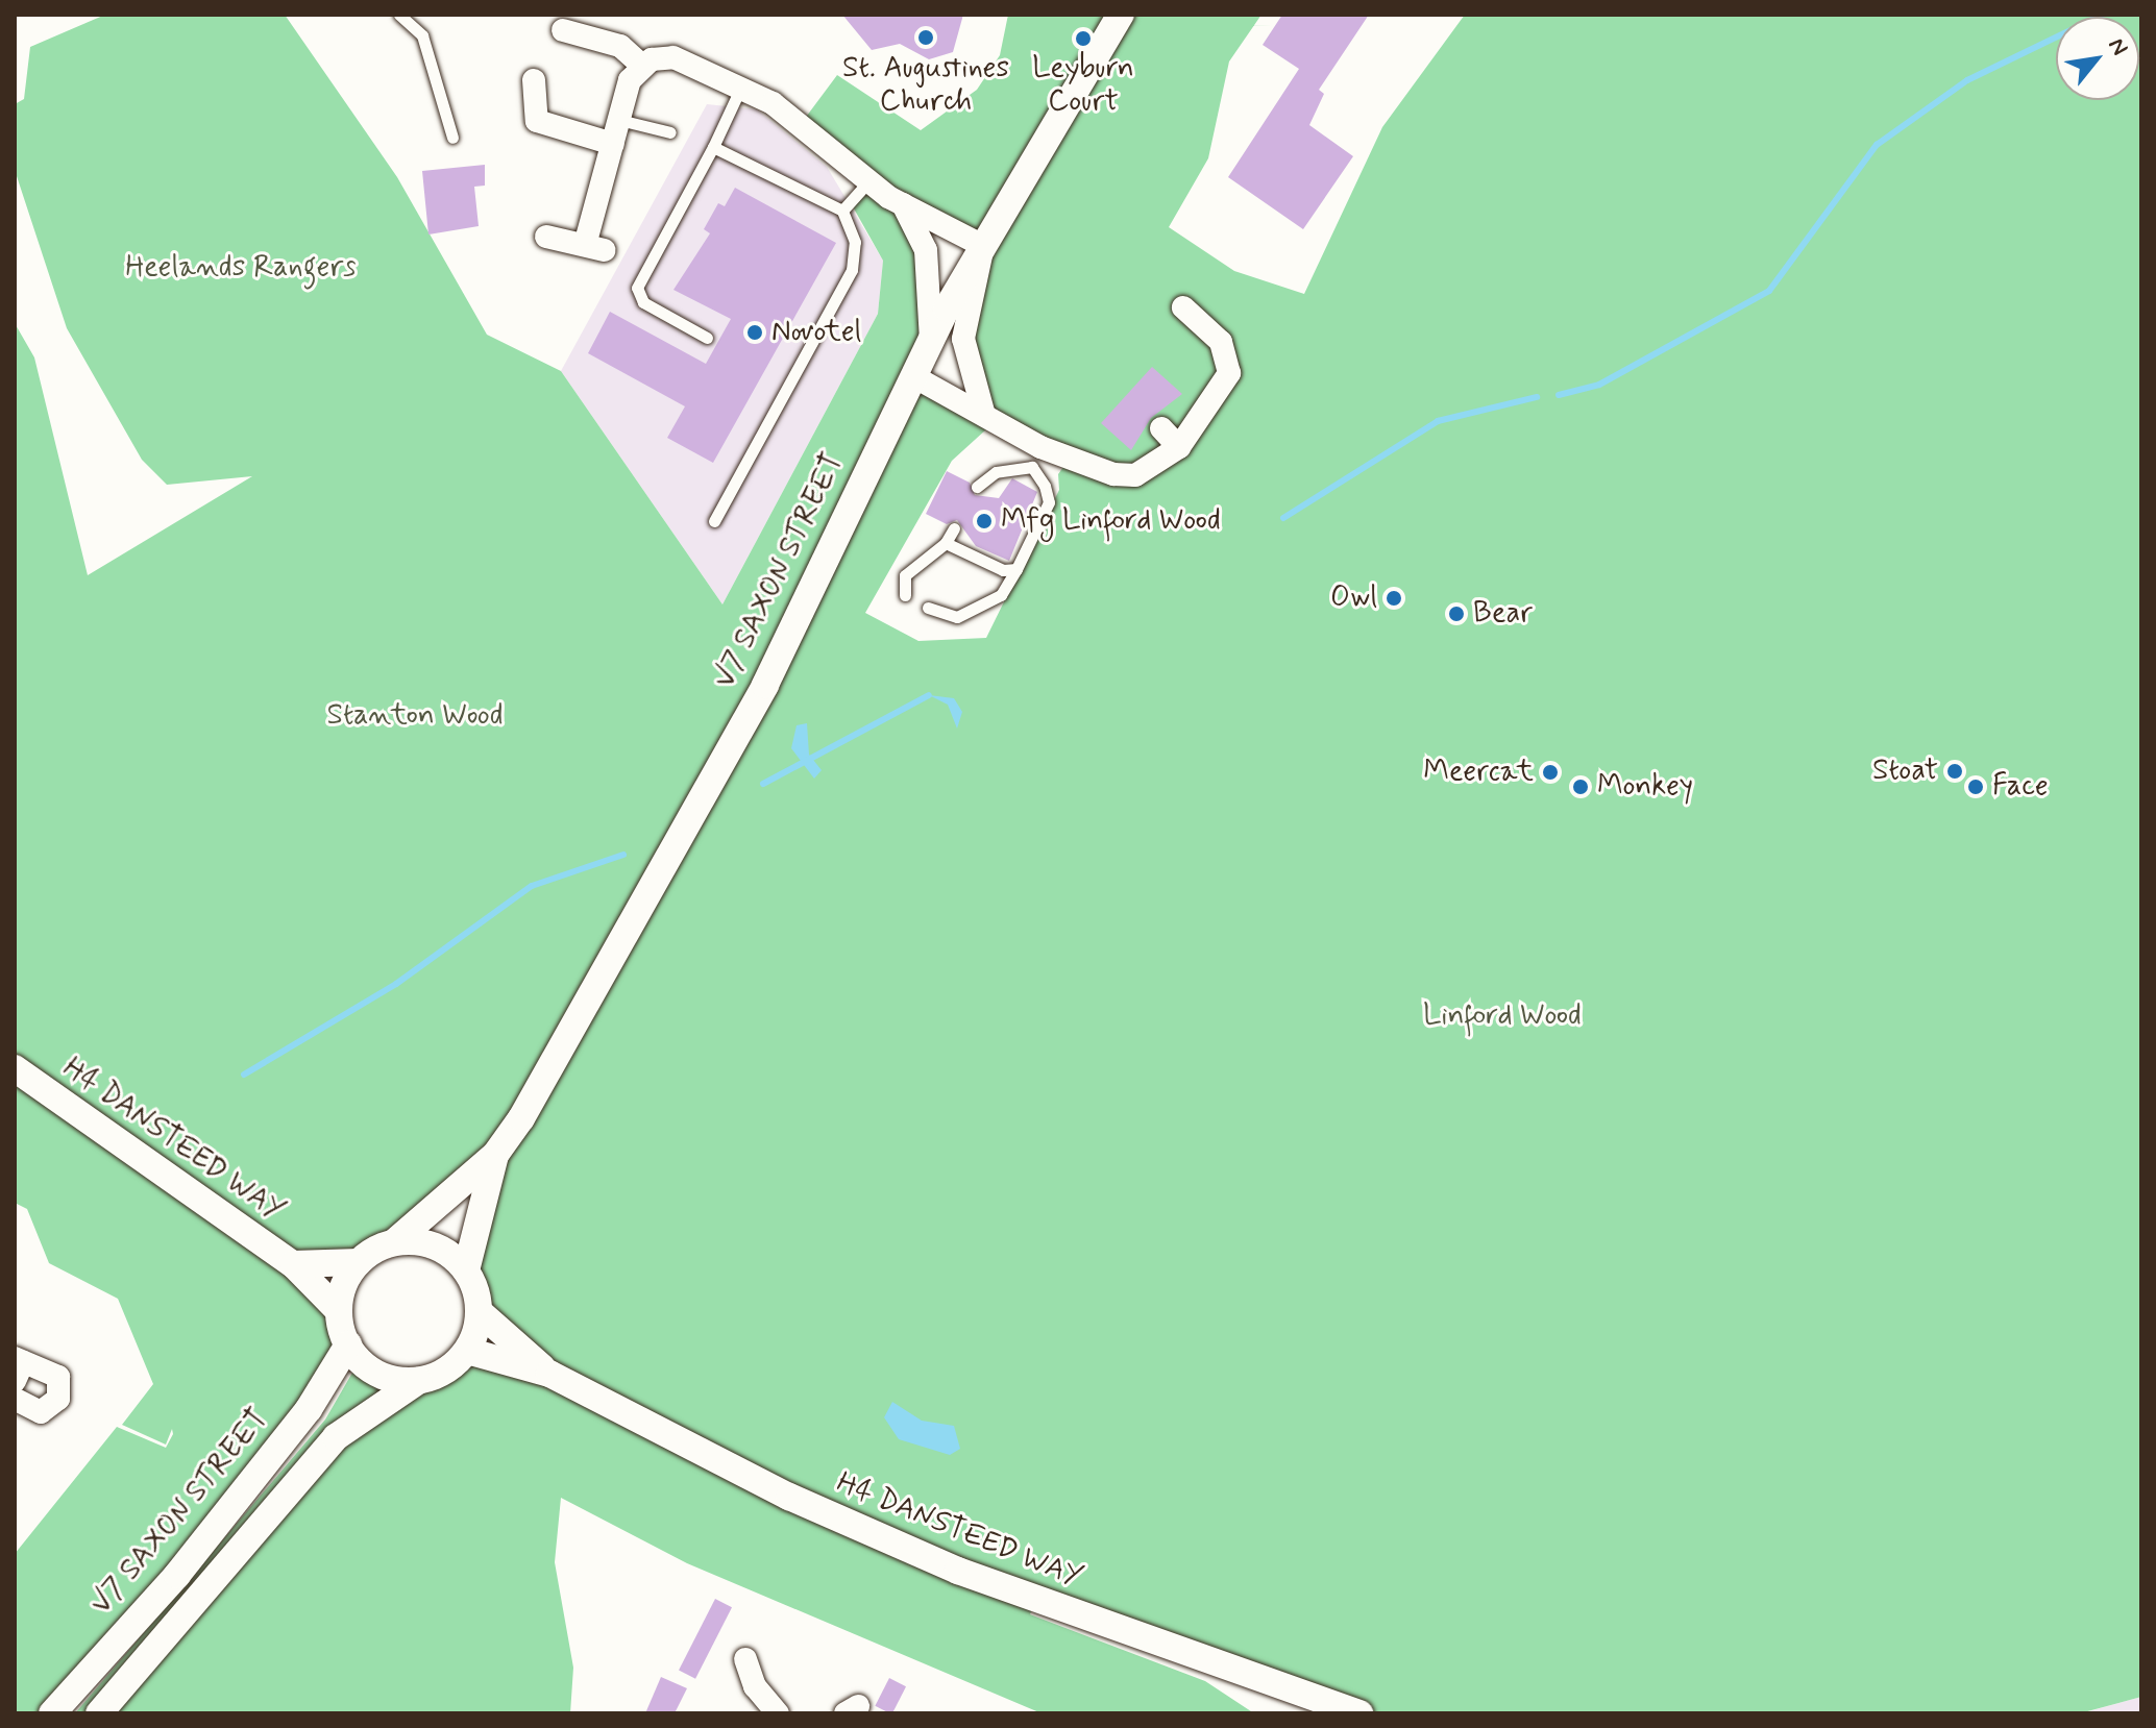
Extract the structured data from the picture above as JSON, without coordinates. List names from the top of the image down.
{
  "streets": {
    "street": ["V7 SAXON STREET", "H4 DANSTEED WAY"]
  },
  "crossings": [
    ["V7 SAXON STREET", "H4 DANSTEED WAY"]
  ],
  "parks": ["Heelands Rangers", "Stanton Wood", "Linford Wood"],
  "places": [
    "St. Augustines Church",
    "Leyburn Court",
    "Novotel",
    "Mfg Linford Wood",
    "Owl",
    "Bear",
    "Stoat",
    "Meercat",
    "Monkey",
    "Face"
  ],
  "north": "top right"
}
